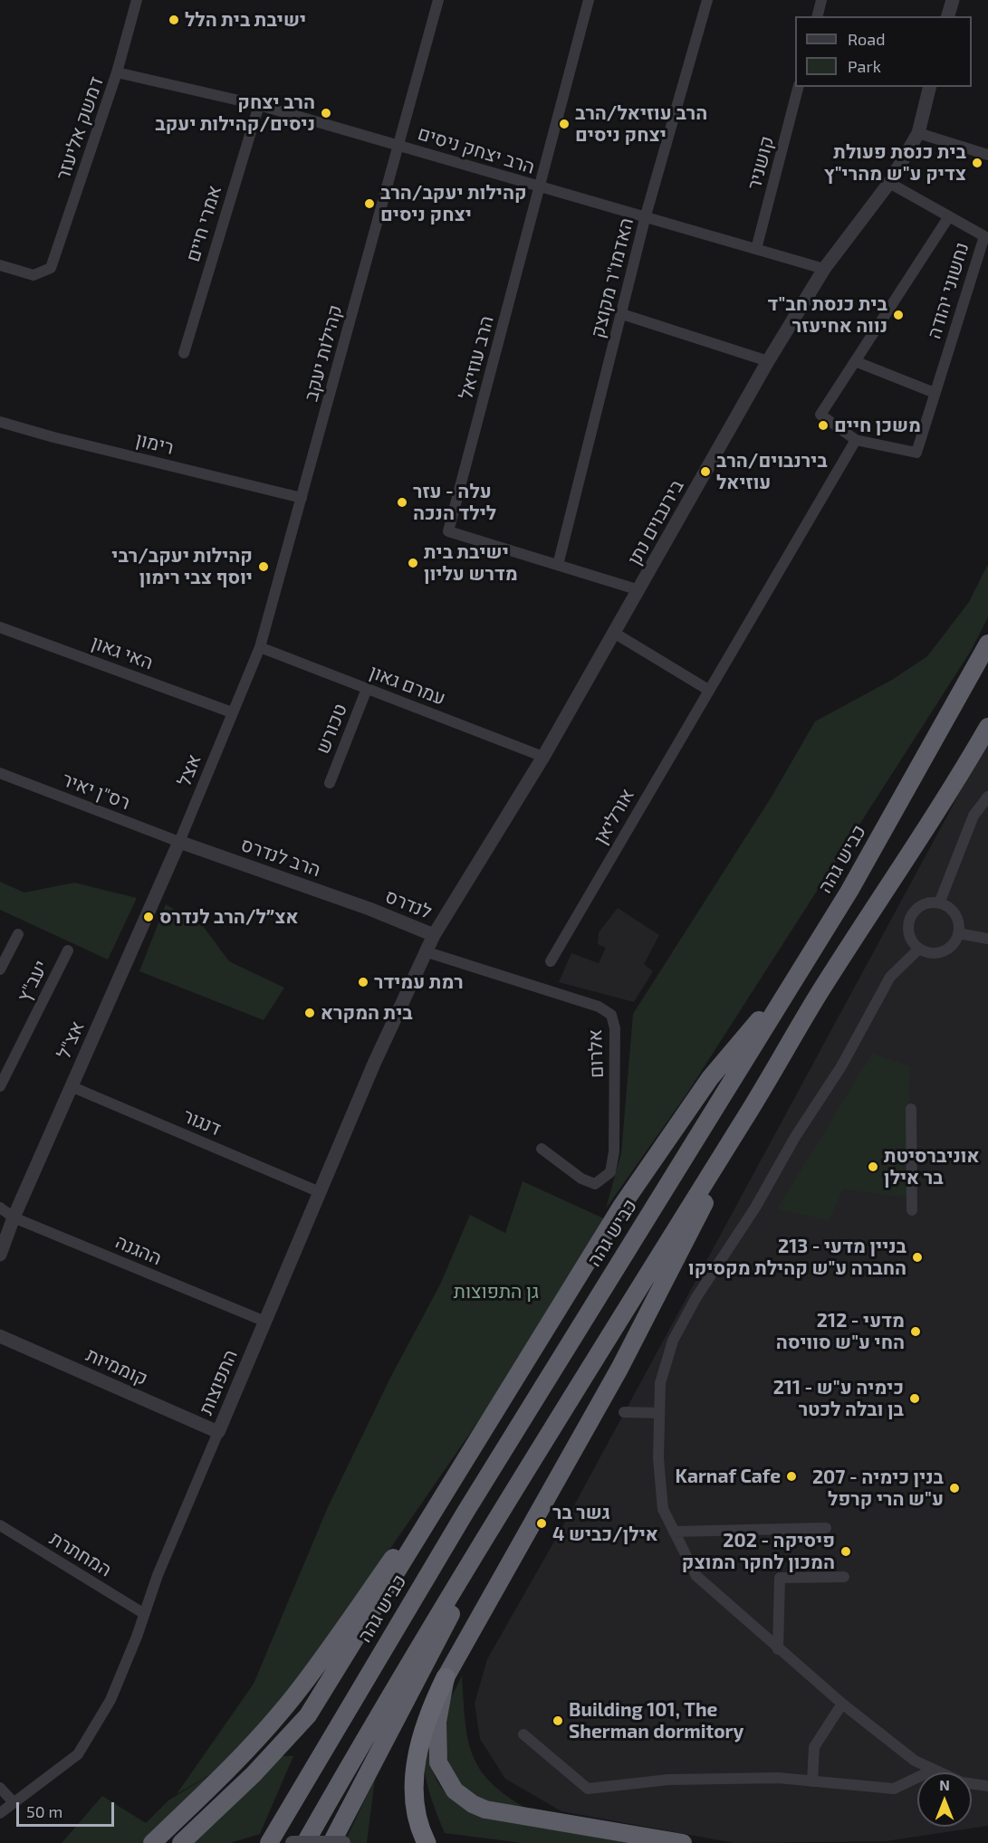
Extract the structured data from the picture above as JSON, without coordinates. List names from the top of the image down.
{
  "streets": {
    "highway": ["כביש גהה"],
    "street": [
      "דמשק אליעזר",
      "הרב יצחק ניסים",
      "קושניר",
      "אמרי חיים",
      "האדמו\"ר מקוצק",
      "נחשוני יהודה",
      "קהילות יעקב",
      "הרב עוזיאל",
      "רימון",
      "בירנבוים נתן",
      "האי גאון",
      "עמרם גאון",
      "טכורש",
      "אצל",
      "רס\"ן יאיר",
      "אורליאן",
      "הרב לנדרס",
      "לנדרס",
      "יעב\"ץ",
      "אצ\"ל",
      "אלרום",
      "דנגור",
      "ההגנה",
      "קוממיות",
      "התפוצות",
      "המחתרת"
    ]
  },
  "crossings": [
    ["דמשק אליעזר", "הרב יצחק ניסים"],
    ["הרב יצחק ניסים", "קושניר"],
    ["הרב יצחק ניסים", "אמרי חיים"],
    ["הרב יצחק ניסים", "האדמו\"ר מקוצק"],
    ["הרב יצחק ניסים", "קהילות יעקב"],
    ["הרב יצחק ניסים", "הרב עוזיאל"],
    ["הרב יצחק ניסים", "בירנבוים נתן"],
    ["האדמו\"ר מקוצק", "הרב עוזיאל"],
    ["נחשוני יהודה", "בירנבוים נתן"],
    ["נחשוני יהודה", "אורליאן"],
    ["קהילות יעקב", "רימון"],
    ["קהילות יעקב", "האי גאון"],
    ["קהילות יעקב", "עמרם גאון"],
    ["קהילות יעקב", "אצל"],
    ["הרב עוזיאל", "בירנבוים נתן"],
    ["בירנבוים נתן", "עמרם גאון"],
    ["בירנבוים נתן", "לנדרס"],
    ["בירנבוים נתן", "התפוצות"],
    ["האי גאון", "אצל"],
    ["עמרם גאון", "טכורש"],
    ["אצל", "רס\"ן יאיר"],
    ["אצל", "הרב לנדרס"],
    ["אצל", "אצ\"ל"],
    ["רס\"ן יאיר", "הרב לנדרס"],
    ["רס\"ן יאיר", "אצ\"ל"],
    ["הרב לנדרס", "לנדרס"],
    ["הרב לנדרס", "אצ\"ל"],
    ["לנדרס", "התפוצות"],
    ["אצ\"ל", "דנגור"],
    ["אצ\"ל", "ההגנה"],
    ["אלרום", "התפוצות"],
    ["דנגור", "התפוצות"],
    ["ההגנה", "התפוצות"],
    ["קוממיות", "התפוצות"],
    ["התפוצות", "המחתרת"]
  ],
  "parks": ["גן התפוצות"],
  "places": [
    "ישיבת בית הלל",
    "הרב יצחק ניסים/קהילות יעקב",
    "הרב עוזיאל/הרב יצחק ניסים",
    "בית כנסת פעולת צדיק ע\"ש מהרי\"ץ",
    "קהילות יעקב/הרב יצחק ניסים",
    "בית כנסת חב\"ד נווה אחיעזר",
    "משכן חיים",
    "בירנבוים/הרב עוזיאל",
    "עלה - עזר לילד הנכה",
    "ישיבת בית מדרש עליון",
    "קהילות יעקב/רבי יוסף צבי רימון",
    "אצ״ל/הרב לנדרס",
    "רמת עמידר",
    "בית המקרא",
    "אוניברסיטת בר אילן",
    "213 - בניין מדעי החברה ע\"ש קהילת מקסיקו",
    "212 - מדעי החי ע\"ש סוויסה",
    "211 - כימיה ע\"ש בן ובלה לכטר",
    "Karnaf Cafe",
    "207 - בנין כימיה ע\"ש הרי קרפל",
    "גשר בר אילן/כביש 4",
    "202 - פיסיקה המכון לחקר המוצק",
    "Building 101, The Sherman dormitory"
  ],
  "legend": ["Road", "Park"],
  "scale_bar": "50 m",
  "north": "top"
}
